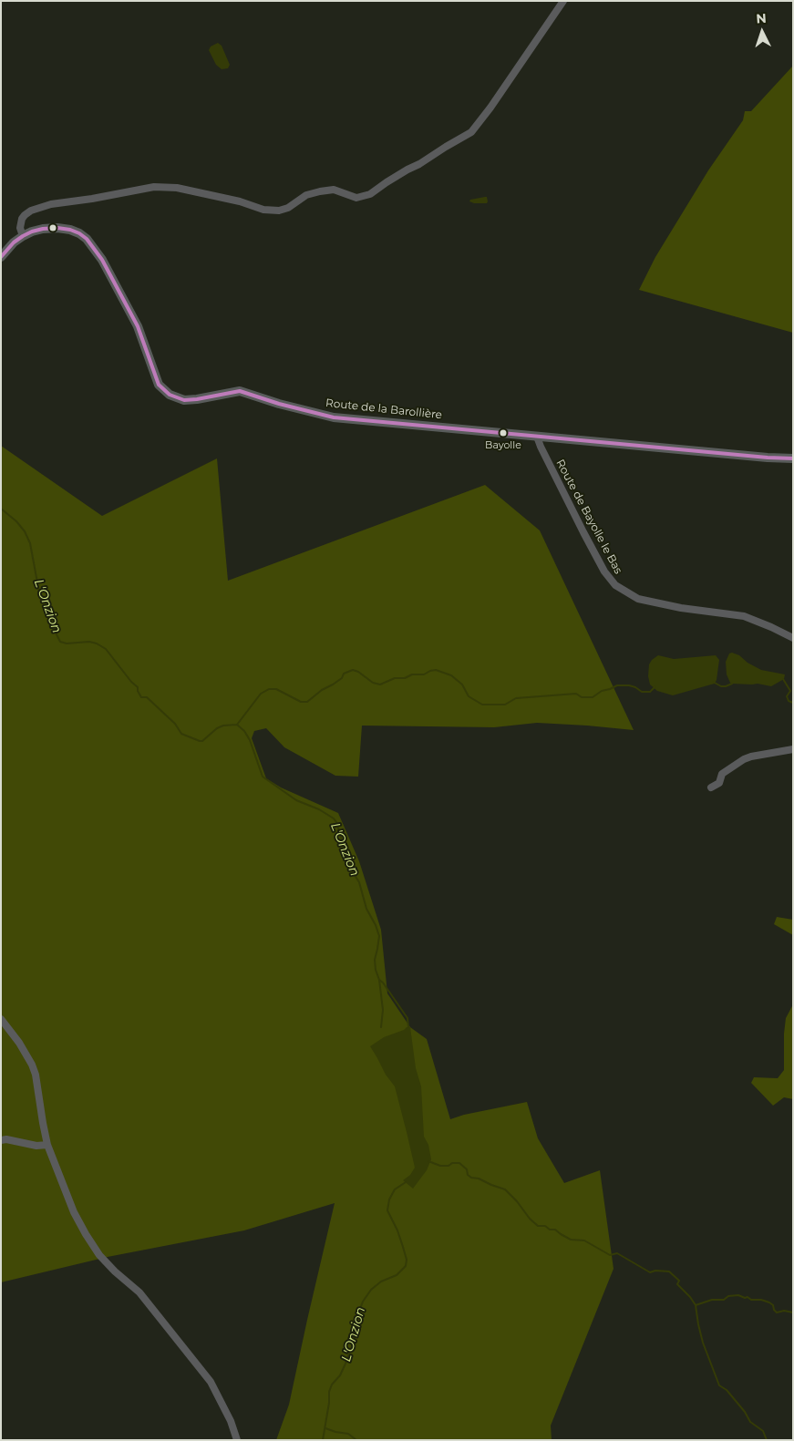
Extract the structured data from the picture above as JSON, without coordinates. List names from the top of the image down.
{
  "streets": {
    "main road": ["Route de la Barollière"],
    "street": ["Route de Bayolle le Bas"]
  },
  "crossings": [
    ["Route de la Barollière", "Route de Bayolle le Bas"]
  ],
  "water": ["L'Onzion"],
  "places": ["Bayolle"],
  "north": "top"
}
